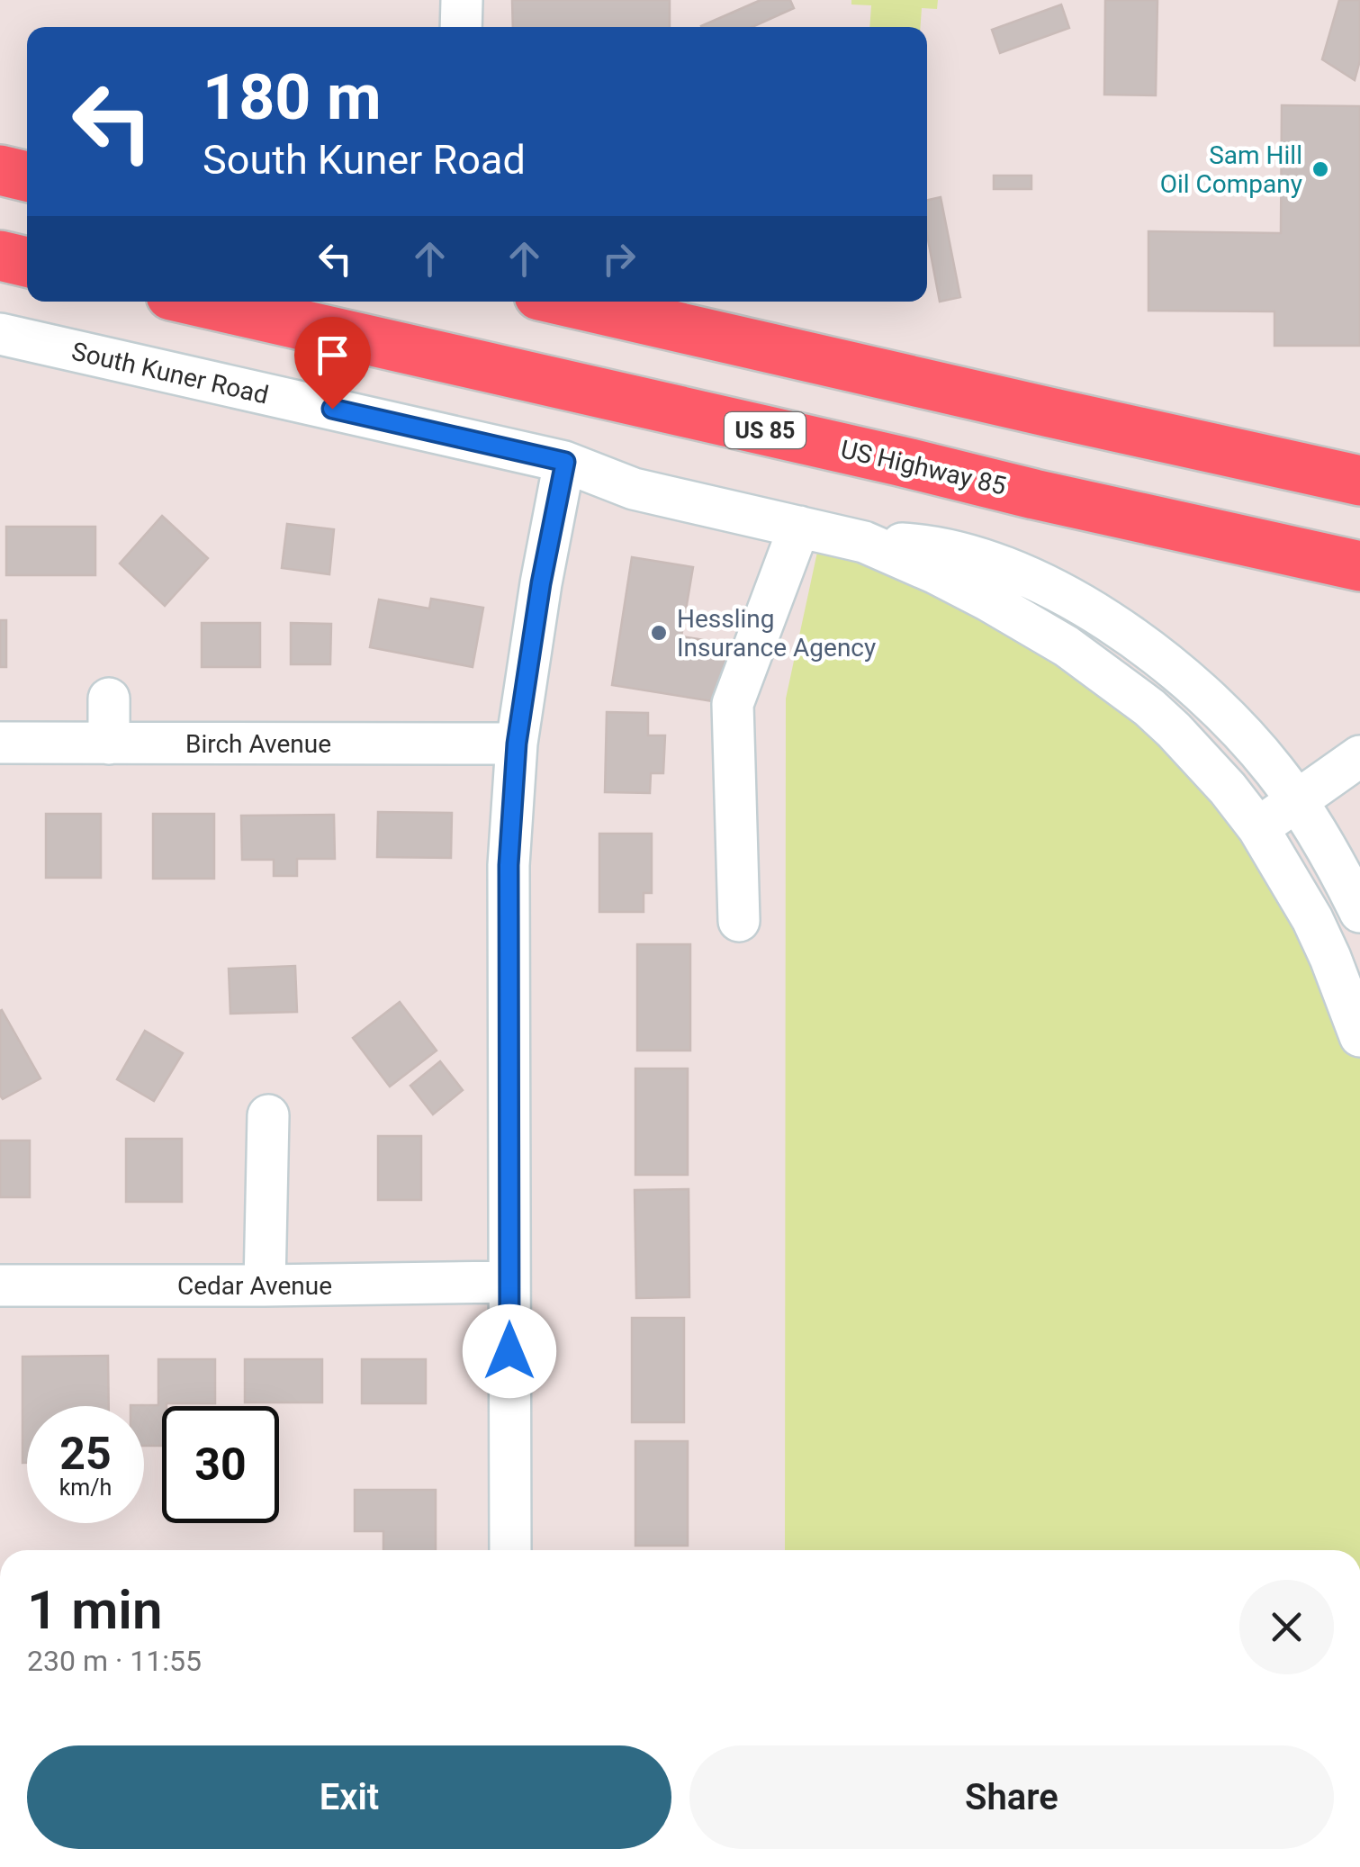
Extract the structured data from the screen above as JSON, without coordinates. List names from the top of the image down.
{
  "streets": {
    "highway": ["US 85", "US Highway 85"],
    "street": ["South Kuner Road", "Birch Avenue", "Cedar Avenue"]
  },
  "places": ["Sam Hill Oil Company", "Hessling Insurance Agency"],
  "page": {
    "turn": ["180 m", "South Kuner Road"],
    "speed": "25 km/h",
    "limit": "30",
    "heading": ["1 min", "230 m · 11:55"],
    "buttons": ["Exit", "Share"]
  }
}
